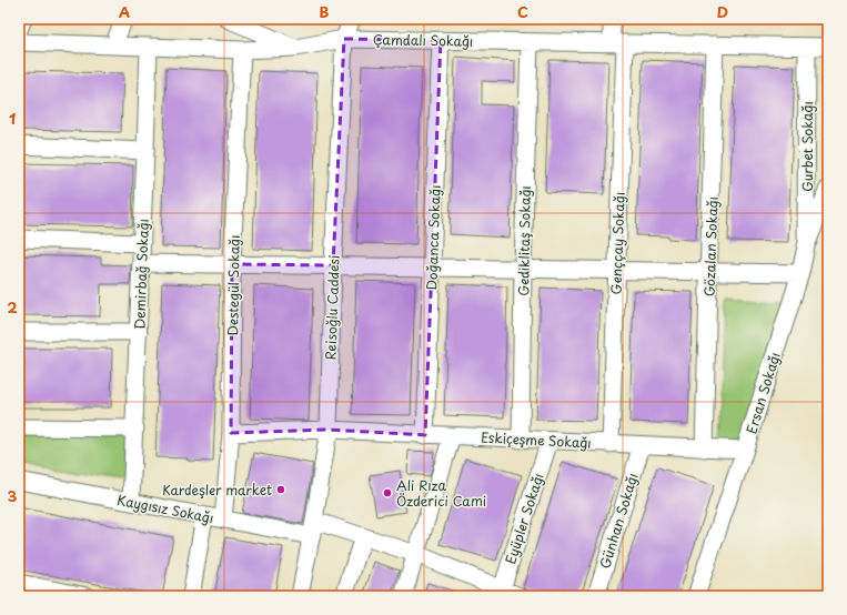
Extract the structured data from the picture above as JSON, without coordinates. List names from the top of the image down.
{
  "streets": {
    "street": [
      "Çamdalı Sokağı",
      "Gurbet Sokağı",
      "Doğanca Sokağı",
      "Gediklitaş Sokağı",
      "Genççay Sokağı",
      "Gözalan Sokağı",
      "Demirbağ Sokağı",
      "Destegül Sokağı",
      "Reisoğlu Caddesi",
      "Ersan Sokağı",
      "Eskiçeşme Sokağı",
      "Kaygısız Sokağı",
      "Eyüpler Sokağı",
      "Günhan Sokağı"
    ]
  },
  "crossings": [
    ["Çamdalı Sokağı", "Gurbet Sokağı"],
    ["Çamdalı Sokağı", "Doğanca Sokağı"],
    ["Çamdalı Sokağı", "Gediklitaş Sokağı"],
    ["Çamdalı Sokağı", "Genççay Sokağı"],
    ["Çamdalı Sokağı", "Gözalan Sokağı"],
    ["Çamdalı Sokağı", "Demirbağ Sokağı"],
    ["Çamdalı Sokağı", "Destegül Sokağı"],
    ["Çamdalı Sokağı", "Reisoğlu Caddesi"],
    ["Gurbet Sokağı", "Ersan Sokağı"],
    ["Doğanca Sokağı", "Eskiçeşme Sokağı"],
    ["Gediklitaş Sokağı", "Eskiçeşme Sokağı"],
    ["Genççay Sokağı", "Eskiçeşme Sokağı"],
    ["Gözalan Sokağı", "Eskiçeşme Sokağı"],
    ["Demirbağ Sokağı", "Kaygısız Sokağı"],
    ["Destegül Sokağı", "Eskiçeşme Sokağı"],
    ["Destegül Sokağı", "Kaygısız Sokağı"],
    ["Reisoğlu Caddesi", "Eskiçeşme Sokağı"],
    ["Reisoğlu Caddesi", "Kaygısız Sokağı"],
    ["Ersan Sokağı", "Eskiçeşme Sokağı"],
    ["Eskiçeşme Sokağı", "Eyüpler Sokağı"],
    ["Eskiçeşme Sokağı", "Günhan Sokağı"],
    ["Kaygısız Sokağı", "Eyüpler Sokağı"]
  ],
  "places": ["Kardeşler market", "Ali Rıza Özderici Cami"],
  "grid": {
    "columns": [
      "A",
      "B",
      "C",
      "D"
    ],
    "rows": ["1", "2", "3"]
  }
}
